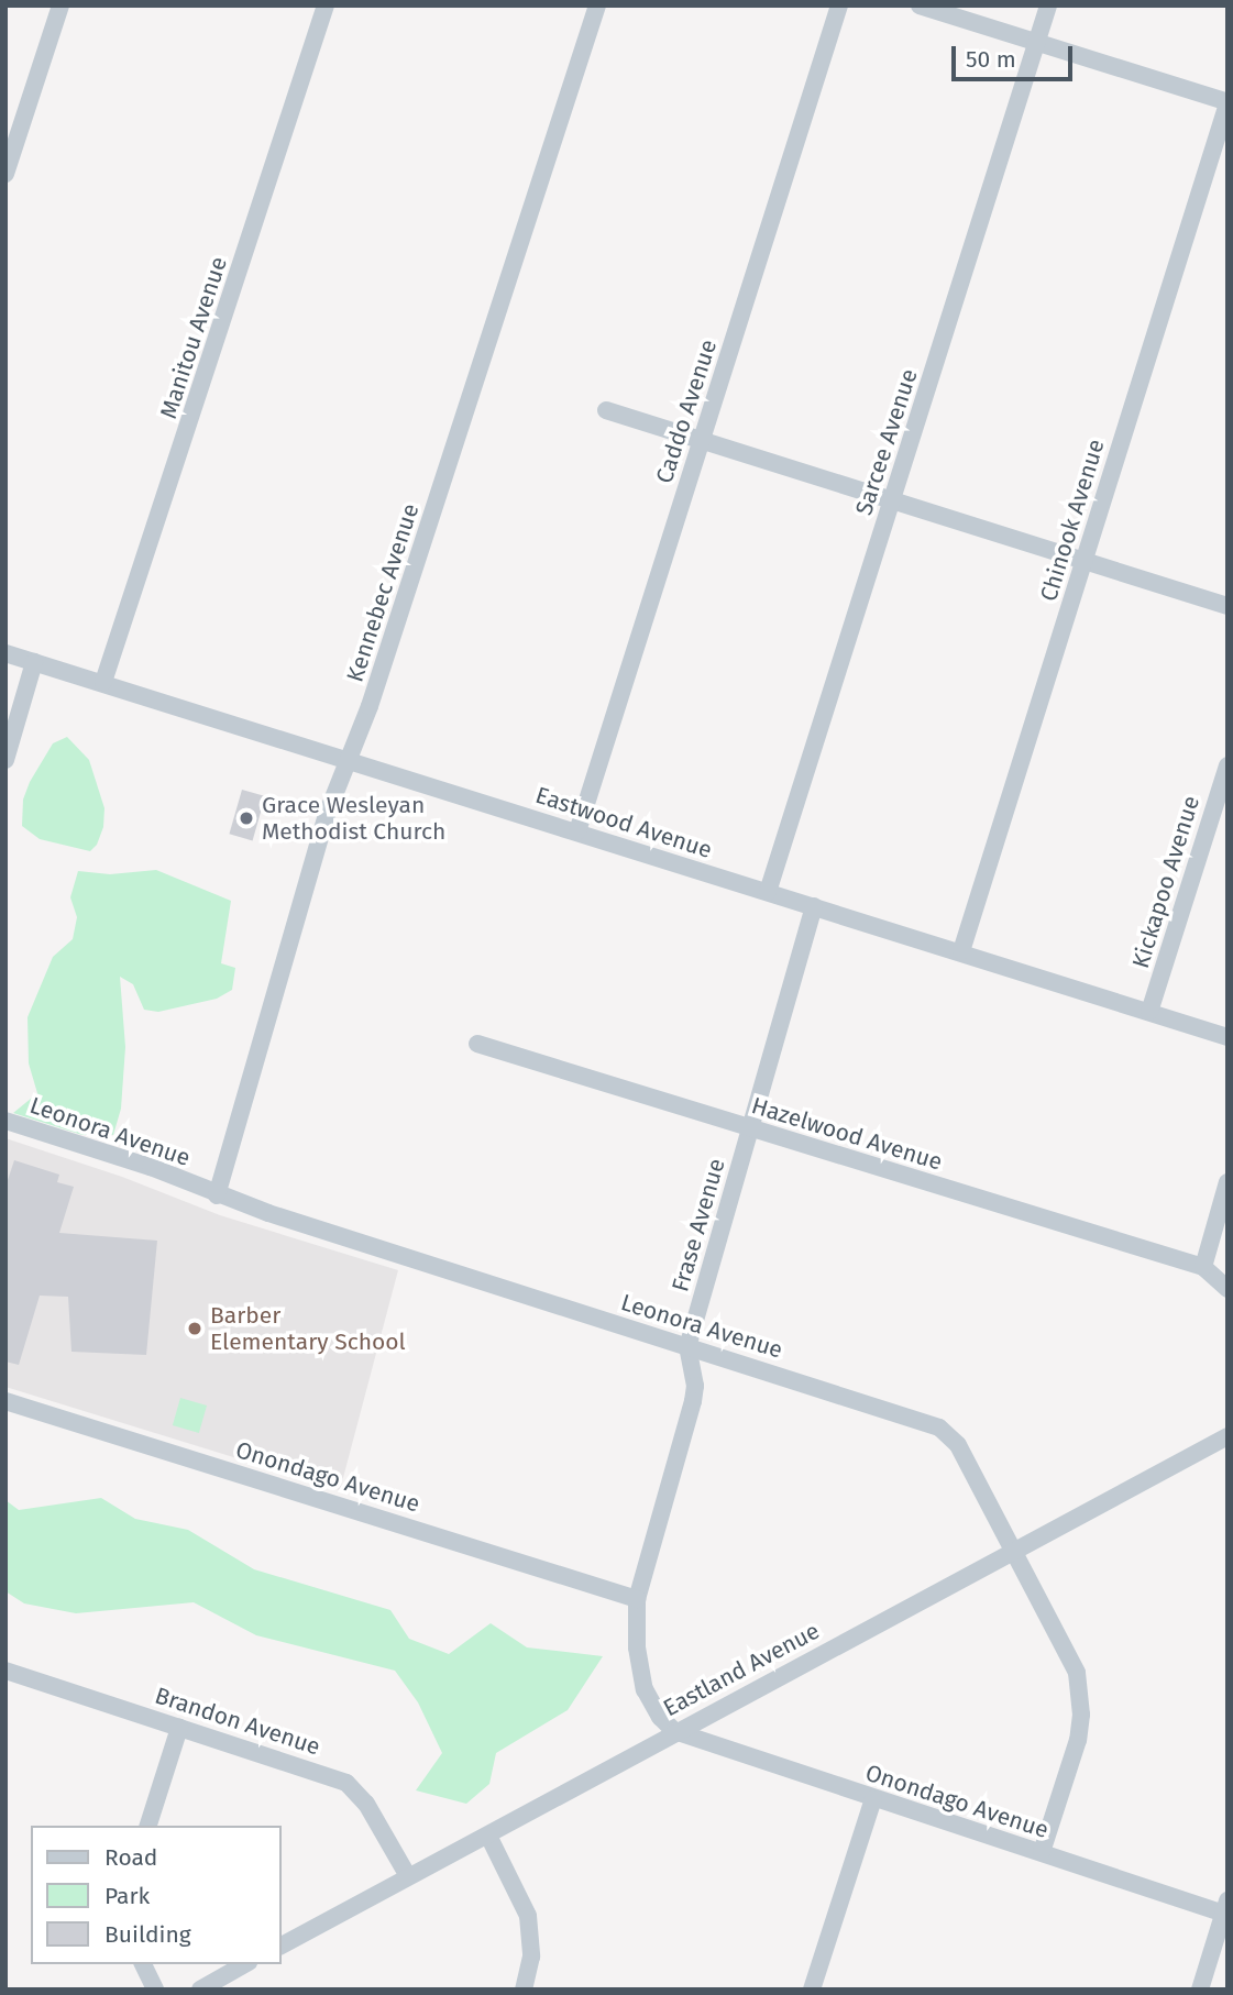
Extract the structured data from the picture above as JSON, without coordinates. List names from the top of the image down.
{
  "streets": {
    "street": [
      "Manitou Avenue",
      "Caddo Avenue",
      "Sarcee Avenue",
      "Chinook Avenue",
      "Kennebec Avenue",
      "Eastwood Avenue",
      "Kickapoo Avenue",
      "Leonora Avenue",
      "Hazelwood Avenue",
      "Frase Avenue",
      "Onondago Avenue",
      "Eastland Avenue",
      "Brandon Avenue"
    ]
  },
  "crossings": [
    ["Manitou Avenue", "Eastwood Avenue"],
    ["Caddo Avenue", "Eastwood Avenue"],
    ["Sarcee Avenue", "Eastwood Avenue"],
    ["Chinook Avenue", "Eastwood Avenue"],
    ["Kennebec Avenue", "Eastwood Avenue"],
    ["Kennebec Avenue", "Leonora Avenue"],
    ["Eastwood Avenue", "Kickapoo Avenue"],
    ["Eastwood Avenue", "Frase Avenue"],
    ["Leonora Avenue", "Frase Avenue"],
    ["Leonora Avenue", "Onondago Avenue"],
    ["Leonora Avenue", "Eastland Avenue"],
    ["Hazelwood Avenue", "Frase Avenue"],
    ["Frase Avenue", "Onondago Avenue"],
    ["Frase Avenue", "Eastland Avenue"],
    ["Onondago Avenue", "Eastland Avenue"],
    ["Eastland Avenue", "Brandon Avenue"]
  ],
  "places": ["Grace Wesleyan Methodist Church", "Barber Elementary School"],
  "legend": ["Road", "Park", "Building"],
  "scale_bar": "50 m"
}
